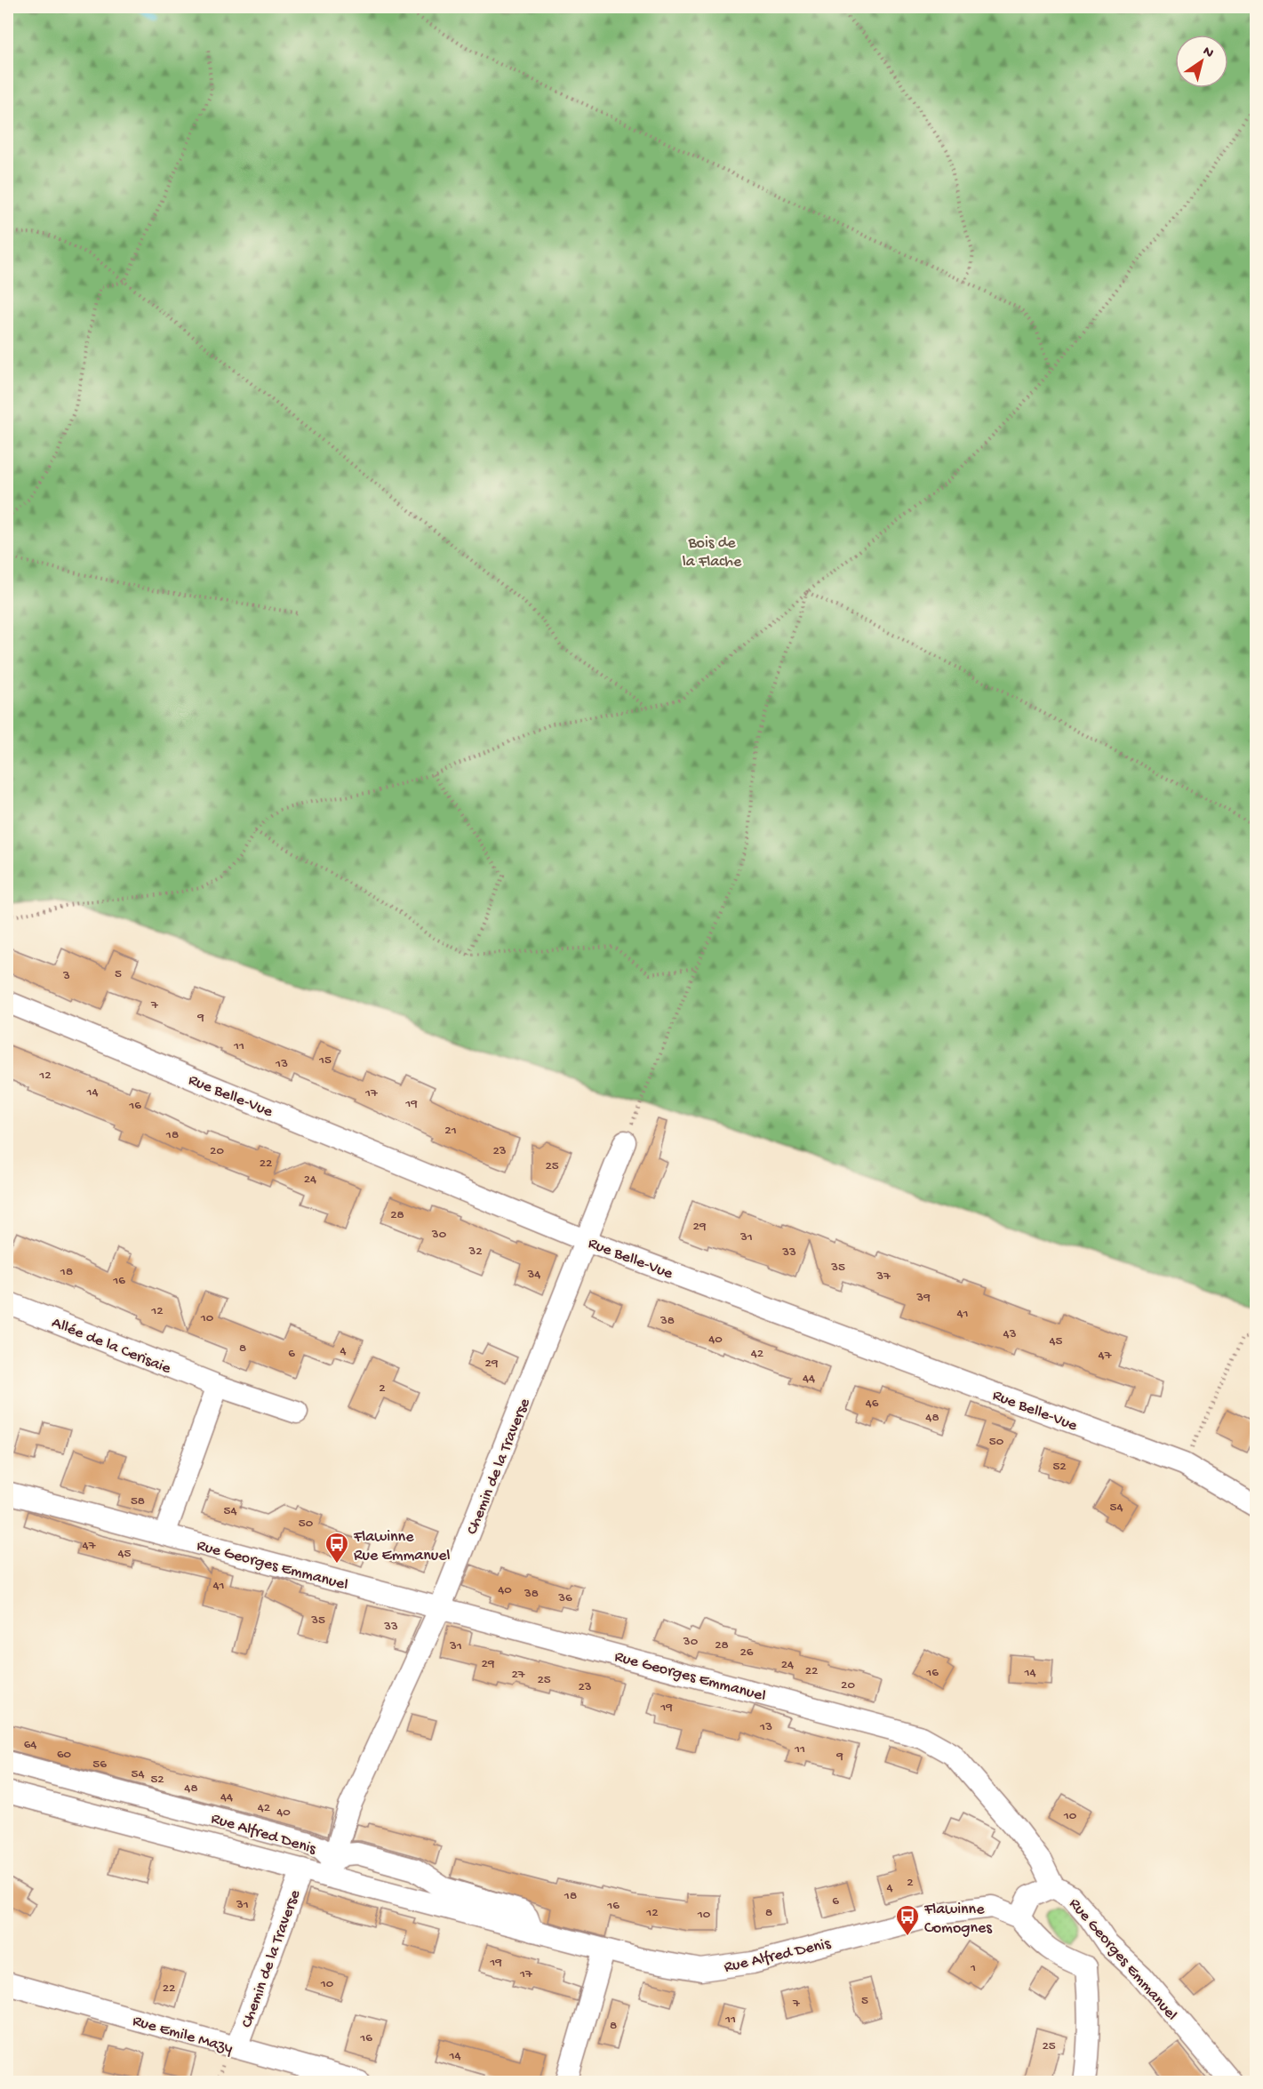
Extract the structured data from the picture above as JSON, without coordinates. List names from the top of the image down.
{
  "streets": {
    "street": [
      "Rue Belle-Vue",
      "Allée de la Cerisaie",
      "Chemin de la Traverse",
      "Rue Georges Emmanuel",
      "Rue Alfred Denis",
      "Rue Emile Mazy"
    ]
  },
  "crossings": [
    ["Rue Belle-Vue", "Chemin de la Traverse"],
    ["Chemin de la Traverse", "Rue Georges Emmanuel"],
    ["Chemin de la Traverse", "Rue Alfred Denis"],
    ["Chemin de la Traverse", "Rue Emile Mazy"]
  ],
  "parks": ["Bois de la Flache"],
  "places": {
    "bus stop": ["Flawinne Rue Emmanuel", "Flawinne Comognes"]
  },
  "house_numbers": [
    "5",
    "3",
    "7",
    "9",
    "11",
    "15",
    "13",
    "12",
    "14",
    "17",
    "19",
    "16",
    "21",
    "18",
    "20",
    "23",
    "22",
    "25",
    "24",
    "28",
    "29",
    "30",
    "31",
    "32",
    "33",
    "35",
    "18",
    "34",
    "37",
    "16",
    "39",
    "12",
    "41",
    "10",
    "38",
    "43",
    "40",
    "45",
    "8",
    "4",
    "6",
    "42",
    "47",
    "29",
    "44",
    "2",
    "46",
    "48",
    "50",
    "52",
    "58",
    "54",
    "54",
    "50",
    "47",
    "45",
    "41",
    "40",
    "38",
    "36",
    "35",
    "33",
    "30",
    "28",
    "31",
    "26",
    "29",
    "24",
    "22",
    "16",
    "14",
    "27",
    "25",
    "20",
    "23",
    "19",
    "13",
    "64",
    "11",
    "60",
    "9",
    "56",
    "54",
    "52",
    "48",
    "44",
    "42",
    "40",
    "10",
    "2",
    "4",
    "18",
    "6",
    "31",
    "16",
    "12",
    "8",
    "10",
    "19",
    "1",
    "17",
    "10",
    "22",
    "5",
    "7",
    "11",
    "8",
    "16",
    "25",
    "14"
  ],
  "north": "top right"
}
